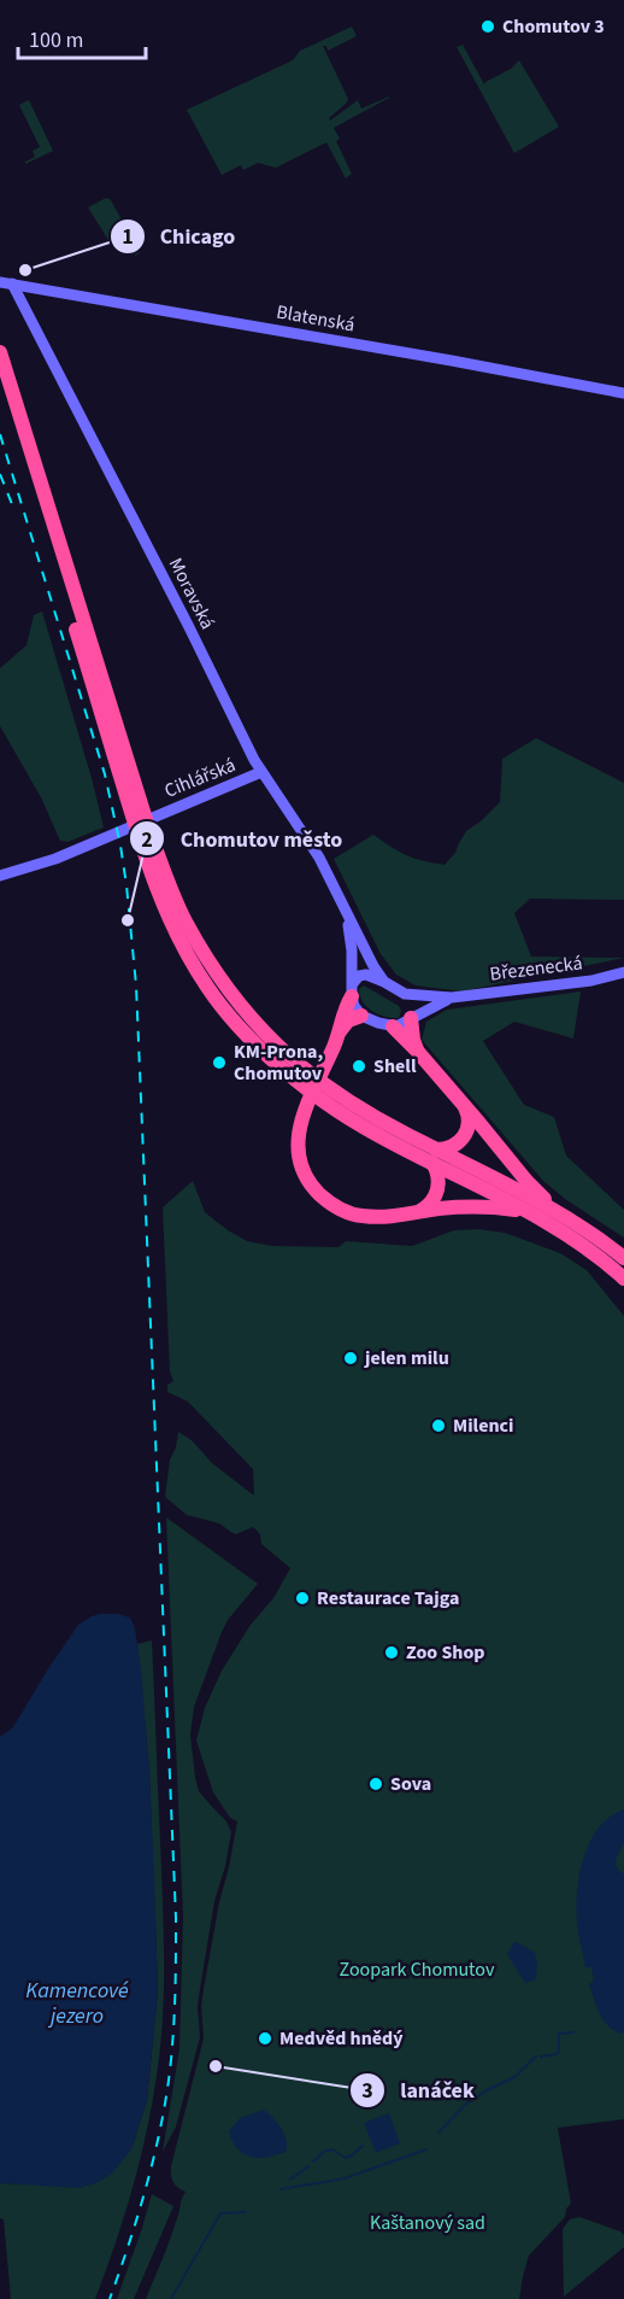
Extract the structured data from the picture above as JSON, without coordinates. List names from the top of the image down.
{
  "streets": {
    "street": [
      "Blatenská",
      "Moravská",
      "Cihlářská",
      "Březenecká"
    ]
  },
  "crossings": [
    ["Blatenská", "Moravská"],
    ["Moravská", "Cihlářská"]
  ],
  "water": ["Kamencové jezero"],
  "parks": ["Zoopark Chomutov", "Kaštanový sad"],
  "places": [
    "Chomutov 3",
    "Chicago",
    "Chomutov město",
    "KM-Prona, Chomutov",
    "Shell",
    "jelen milu",
    "Milenci",
    "Restaurace Tajga",
    "Zoo Shop",
    "Sova",
    "Medvěd hnědý",
    "lanáček"
  ],
  "scale_bar": "100 m"
}
